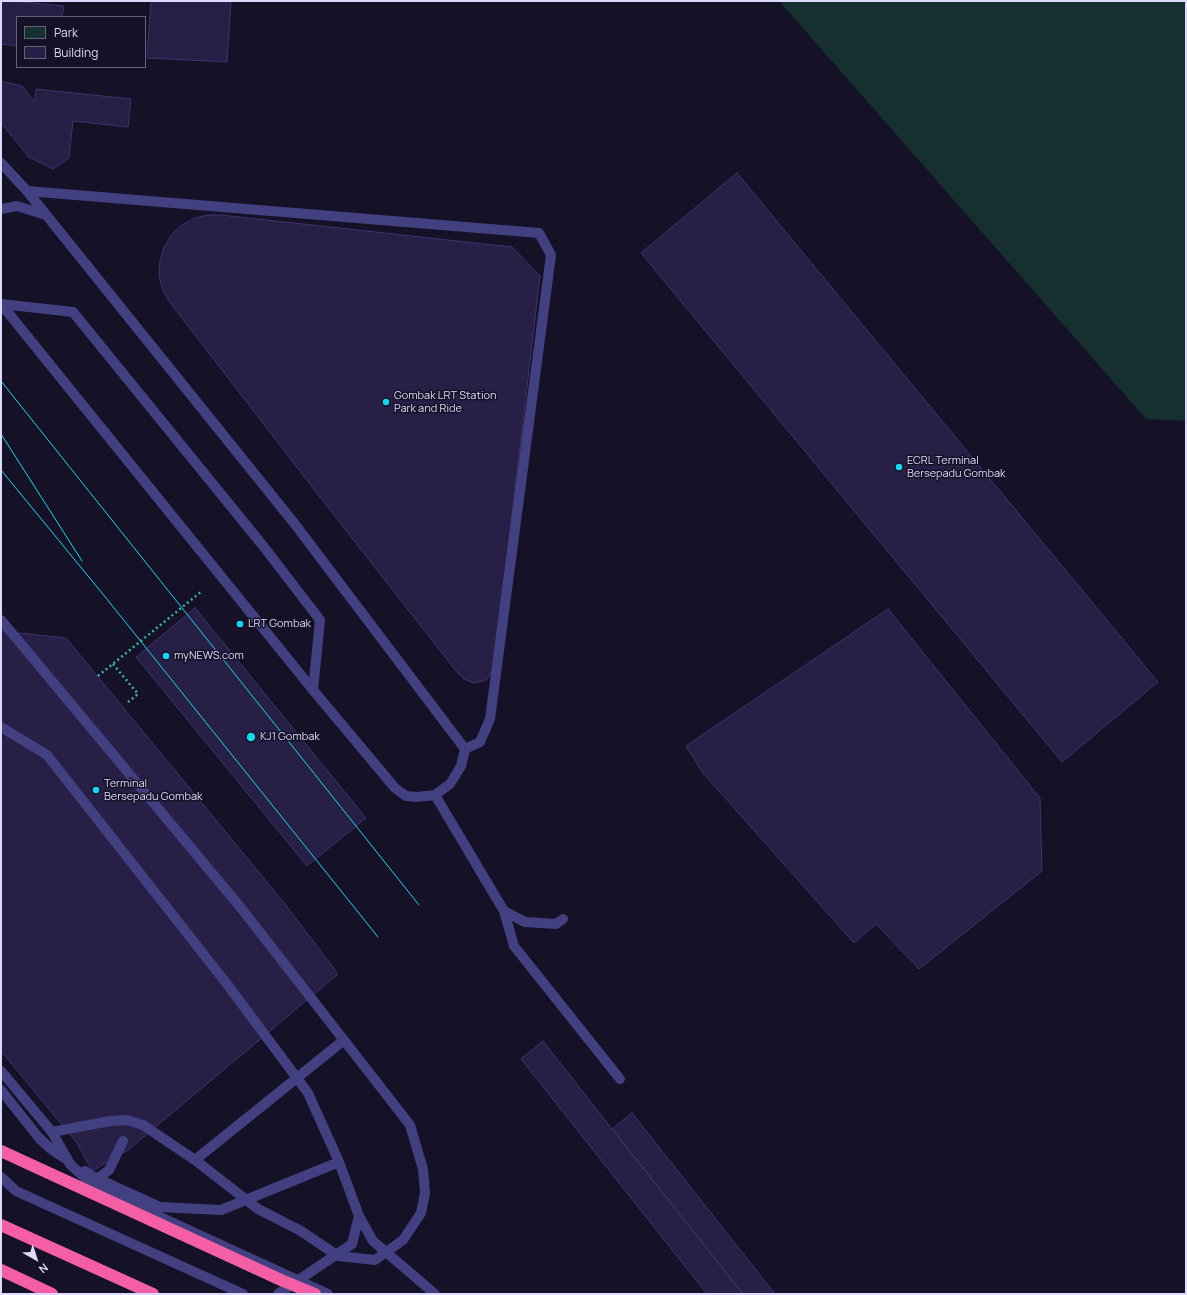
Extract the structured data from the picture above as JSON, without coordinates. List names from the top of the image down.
{
  "places": [
    "Gombak LRT Station Park and Ride",
    "ECRL Terminal Bersepadu Gombak",
    "LRT Gombak",
    "myNEWS.com",
    "KJ1 Gombak",
    "Terminal Bersepadu Gombak"
  ],
  "legend": ["Park", "Building"],
  "north": "bottom right"
}
